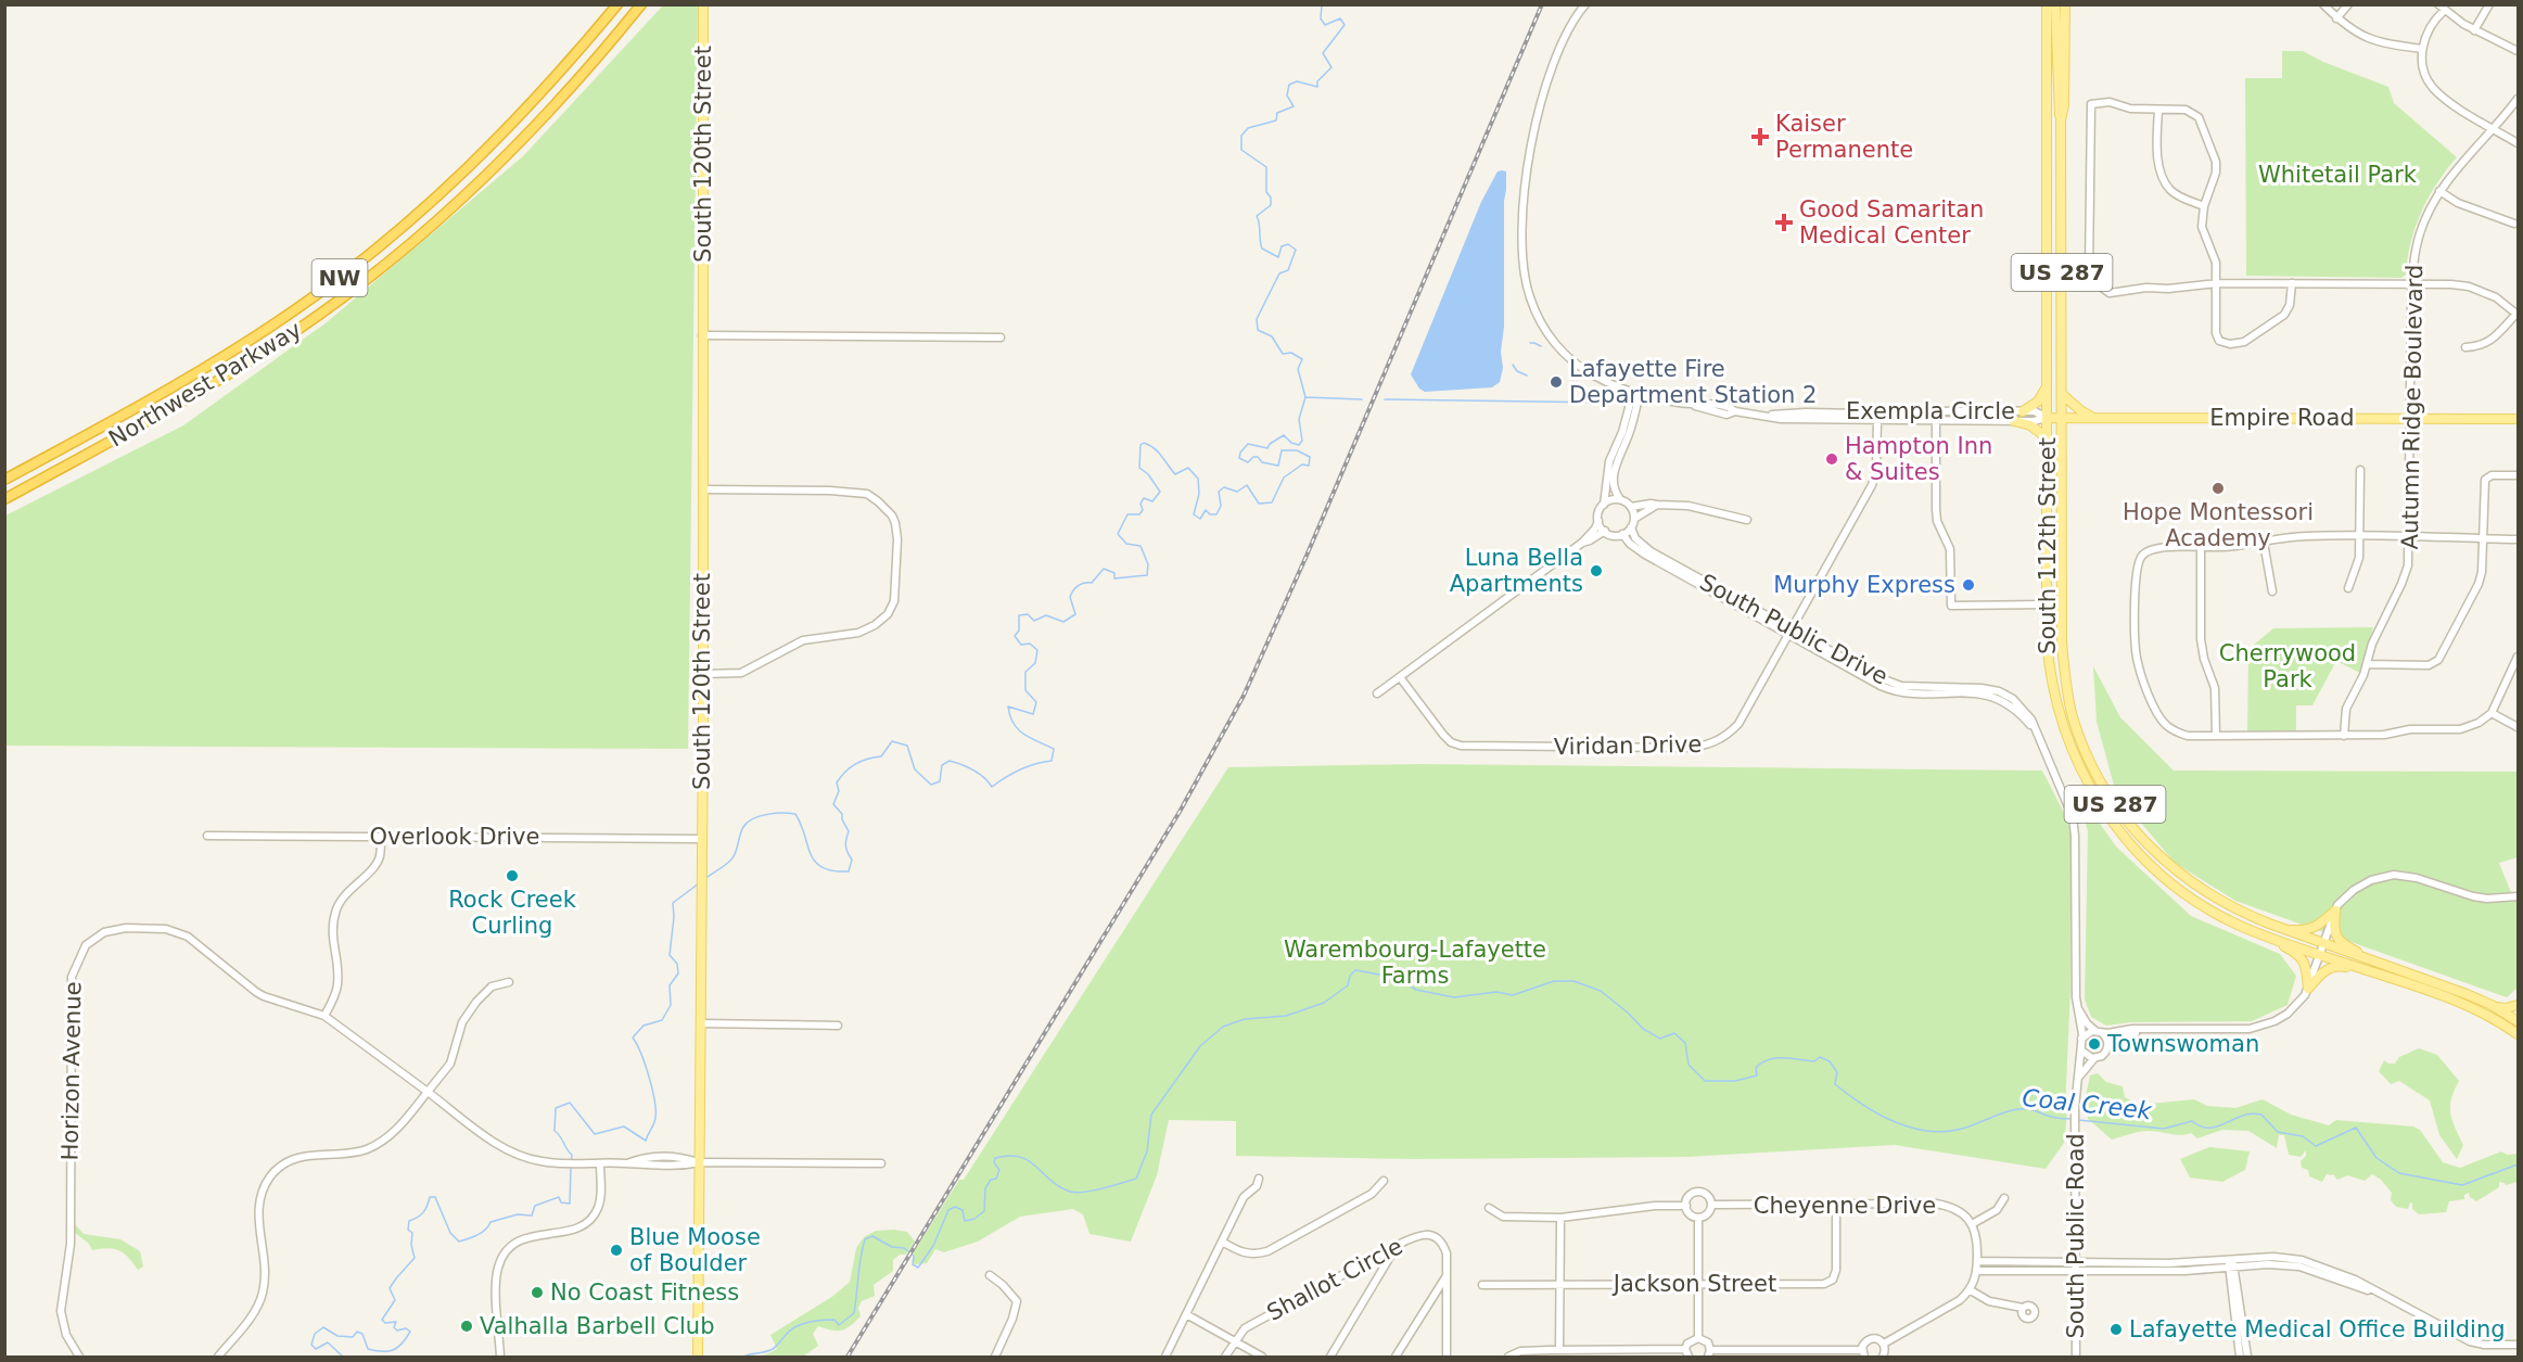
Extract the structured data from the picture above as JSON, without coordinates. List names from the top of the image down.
{
  "streets": {
    "highway": ["NW", "Northwest Parkway"],
    "main road": [
      "South 120th Street",
      "US 287",
      "Empire Road",
      "South 112th Street"
    ],
    "street": [
      "Autumn Ridge Boulevard",
      "Exempla Circle",
      "South Public Drive",
      "Viridan Drive",
      "Overlook Drive",
      "Horizon Avenue",
      "Cheyenne Drive",
      "South Public Road",
      "Shallot Circle",
      "Jackson Street"
    ]
  },
  "crossings": [
    ["South 120th Street", "Overlook Drive"],
    ["South 120th Street", "Horizon Avenue"],
    ["US 287", "South 112th Street"],
    ["Autumn Ridge Boulevard", "Empire Road"],
    ["Exempla Circle", "Empire Road"],
    ["Exempla Circle", "South 112th Street"],
    ["Exempla Circle", "Viridan Drive"],
    ["Empire Road", "South 112th Street"],
    ["South Public Drive", "Viridan Drive"],
    ["Cheyenne Drive", "Jackson Street"]
  ],
  "water": ["Coal Creek"],
  "parks": ["Whitetail Park", "Cherrywood Park", "Warembourg-Lafayette Farms"],
  "places": {
    "health": ["Kaiser Permanente", "Good Samaritan Medical Center"],
    "other": [
      "Lafayette Fire Department Station 2",
      "Hampton Inn & Suites",
      "Hope Montessori Academy",
      "Luna Bella Apartments",
      "Murphy Express",
      "Rock Creek Curling",
      "Townswoman",
      "Blue Moose of Boulder",
      "No Coast Fitness",
      "Valhalla Barbell Club",
      "Lafayette Medical Office Building"
    ]
  }
}
